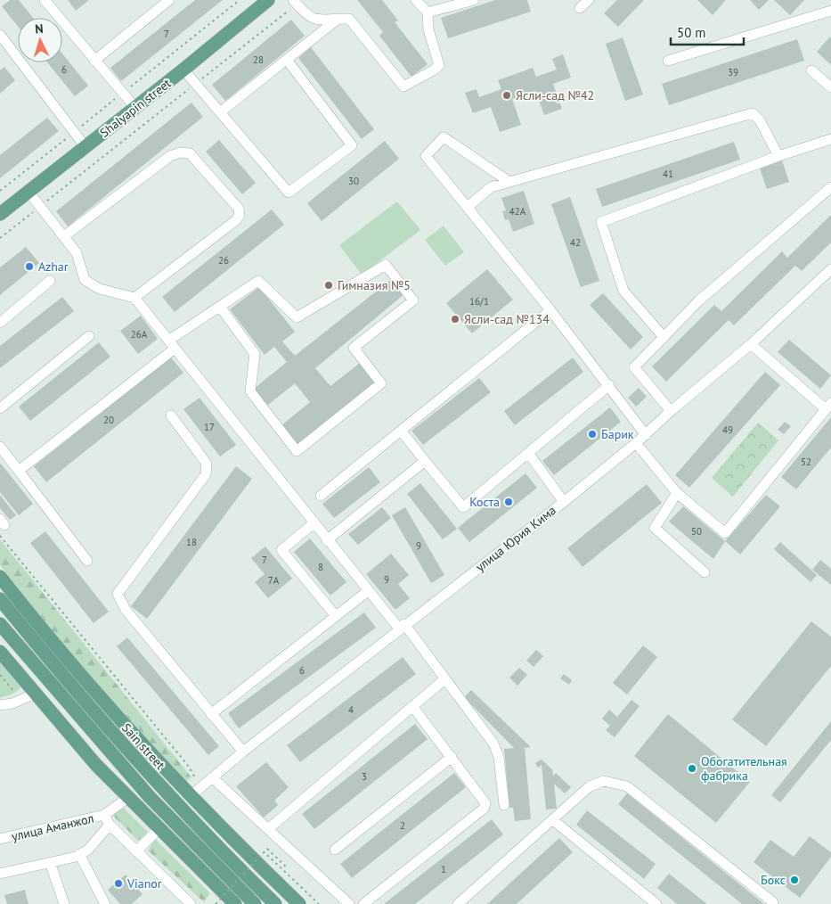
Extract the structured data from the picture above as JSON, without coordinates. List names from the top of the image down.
{
  "streets": {
    "main road": ["Shalyapin street", "Sain street"],
    "street": ["улица Юрия Кима", "улица Аманжол"]
  },
  "crossings": [
    ["улица Юрия Кима", "Sain street"]
  ],
  "places": [
    "Ясли-сад №42",
    "Azhar",
    "Гимназия №5",
    "Ясли-сад №134",
    "Барик",
    "Коста",
    "Обогатительная фабрика",
    "Бокс",
    "Vianor"
  ],
  "house_numbers": [
    "7",
    "28",
    "6",
    "39",
    "41",
    "30",
    "42А",
    "42",
    "26",
    "16/1",
    "26А",
    "20",
    "17",
    "49",
    "52",
    "50",
    "18",
    "9",
    "7",
    "8",
    "9",
    "7А",
    "6",
    "4",
    "3",
    "2",
    "1"
  ],
  "scale_bar": "50 m",
  "north": "top"
}
